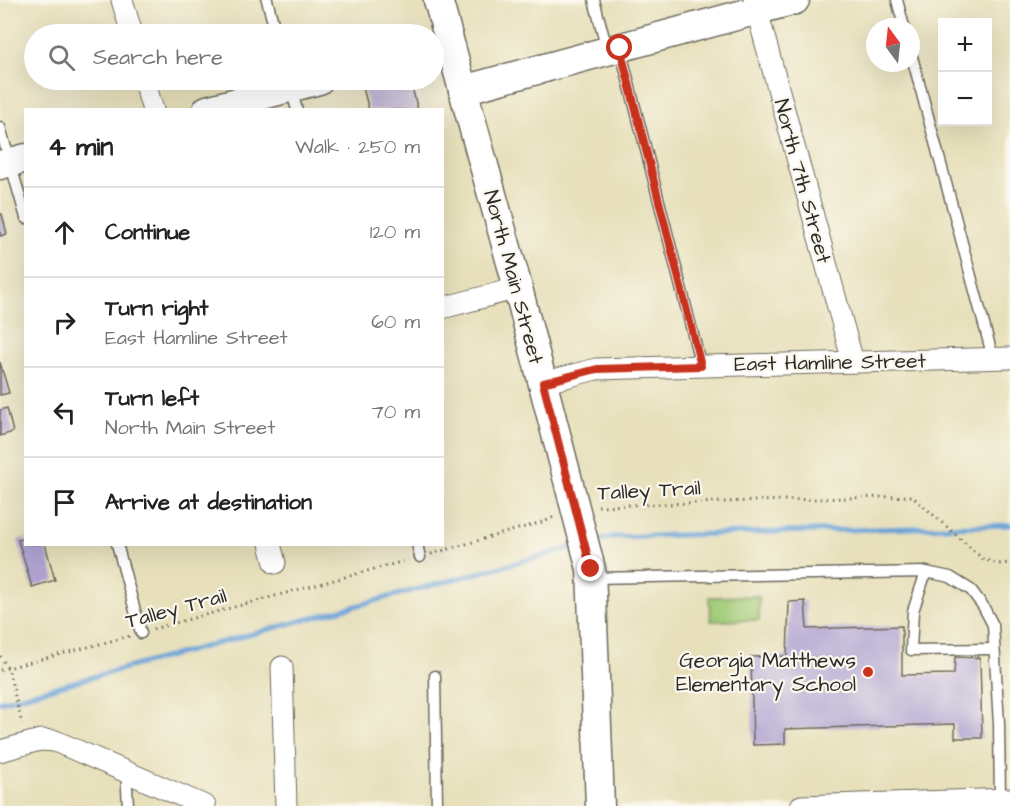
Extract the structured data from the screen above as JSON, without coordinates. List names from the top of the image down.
{
  "streets": {
    "street": ["North 7th Street", "North Main Street", "East Hamline Street"],
    "path": ["Talley Trail"]
  },
  "crossings": [
    ["North 7th Street", "East Hamline Street"],
    ["North Main Street", "East Hamline Street"],
    ["North Main Street", "Talley Trail"]
  ],
  "places": ["Georgia Matthews Elementary School"],
  "north": "top",
  "page": {
    "map_buttons": ["+", "−"],
    "search": "Search here",
    "heading": ["4 min", "Walk · 250 m"],
    "list": [
      ["Continue", "120 m"],
      ["Turn right", "East Hamline Street", "60 m"],
      ["Turn left", "North Main Street", "70 m"],
      "Arrive at destination"
    ]
  }
}
